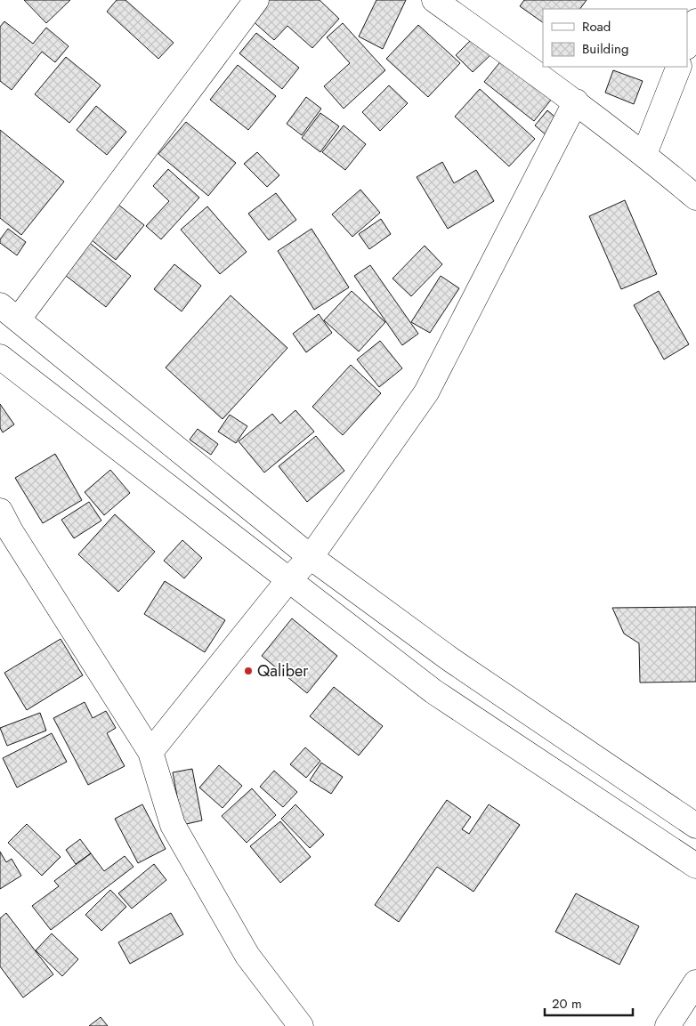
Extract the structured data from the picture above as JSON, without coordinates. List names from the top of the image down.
{
  "places": ["Qaliber"],
  "legend": ["Road", "Building"],
  "scale_bar": "20 m"
}
